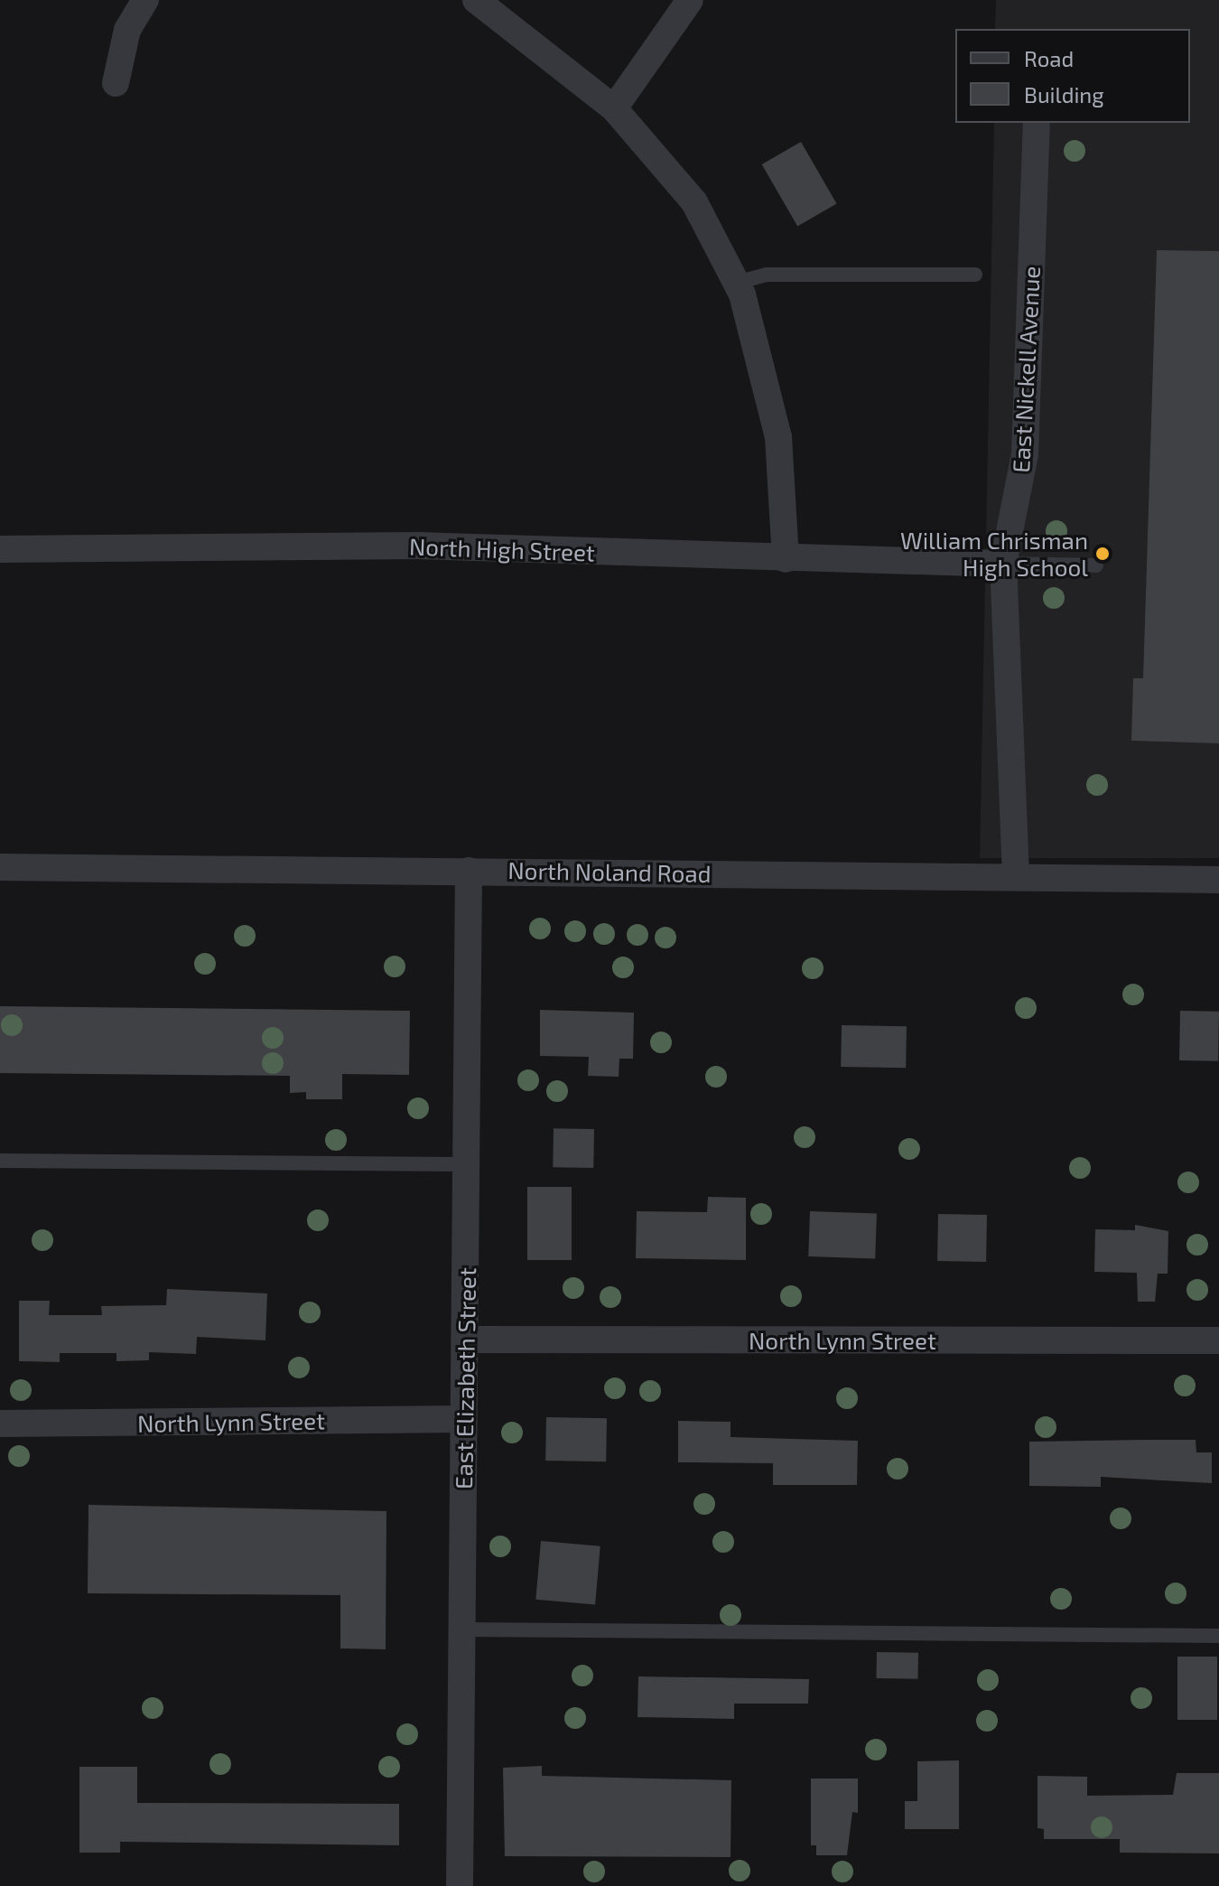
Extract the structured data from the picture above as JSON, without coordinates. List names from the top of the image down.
{
  "streets": {
    "street": [
      "East Nickell Avenue",
      "North High Street",
      "North Noland Road",
      "North Lynn Street",
      "East Elizabeth Street"
    ]
  },
  "crossings": [
    ["East Nickell Avenue", "North High Street"],
    ["East Nickell Avenue", "North Noland Road"],
    ["North Noland Road", "East Elizabeth Street"],
    ["North Lynn Street", "East Elizabeth Street"]
  ],
  "places": ["William Chrisman High School"],
  "legend": ["Road", "Building"]
}
